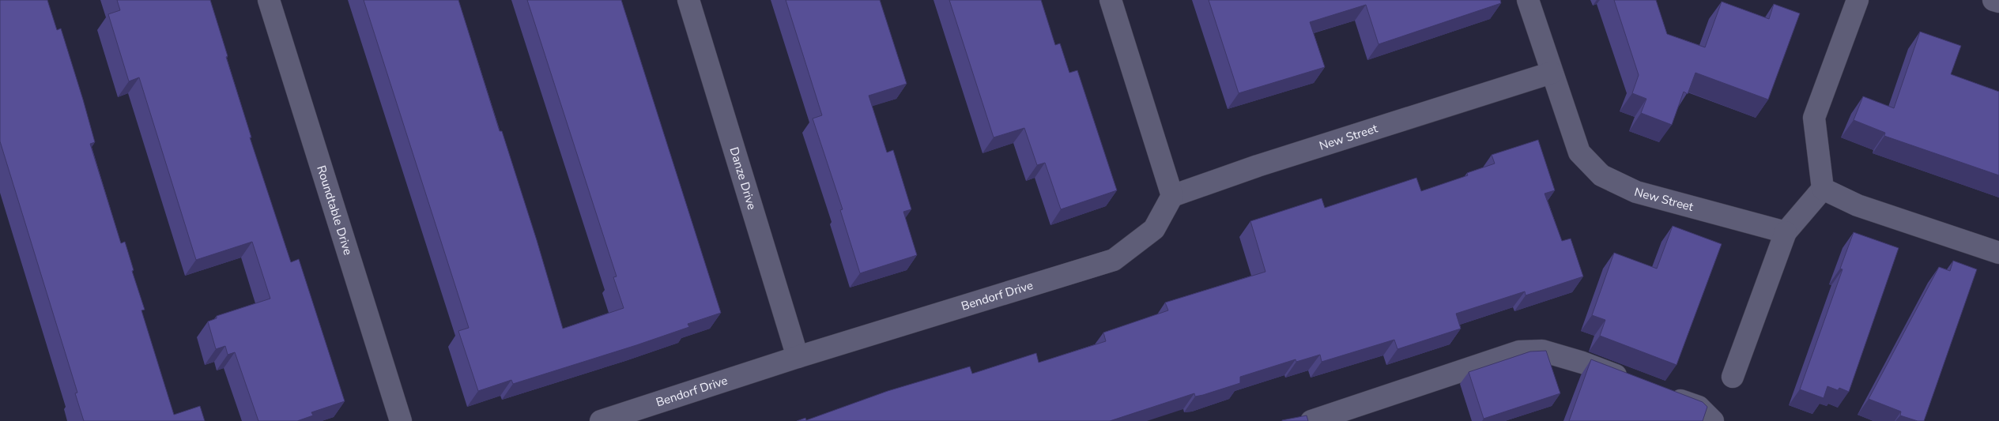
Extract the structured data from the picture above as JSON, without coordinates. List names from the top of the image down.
{
  "streets": {
    "street": [
      "New Street",
      "Danze Drive",
      "Roundtable Drive",
      "Bendorf Drive"
    ]
  },
  "crossings": [
    ["New Street", "Bendorf Drive"],
    ["Danze Drive", "Bendorf Drive"]
  ]
}
